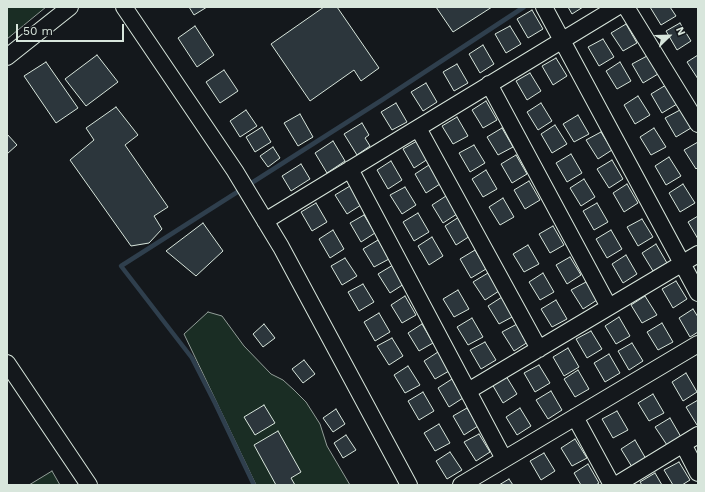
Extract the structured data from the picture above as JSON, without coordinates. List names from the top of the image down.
{
  "scale_bar": "50 m",
  "north": "top right"
}
